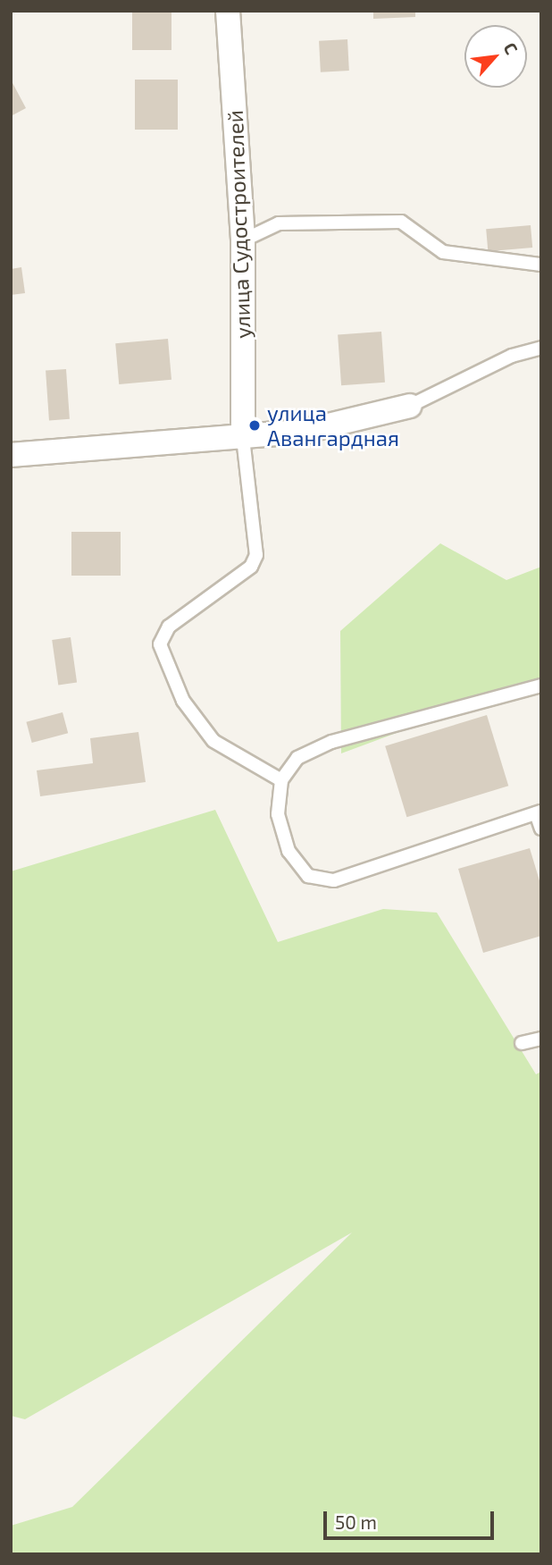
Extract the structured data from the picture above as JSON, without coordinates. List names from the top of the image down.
{
  "streets": {
    "street": ["улица Судостроителей"]
  },
  "places": ["улица Авангардная"],
  "scale_bar": "50 m",
  "north": "top right"
}
